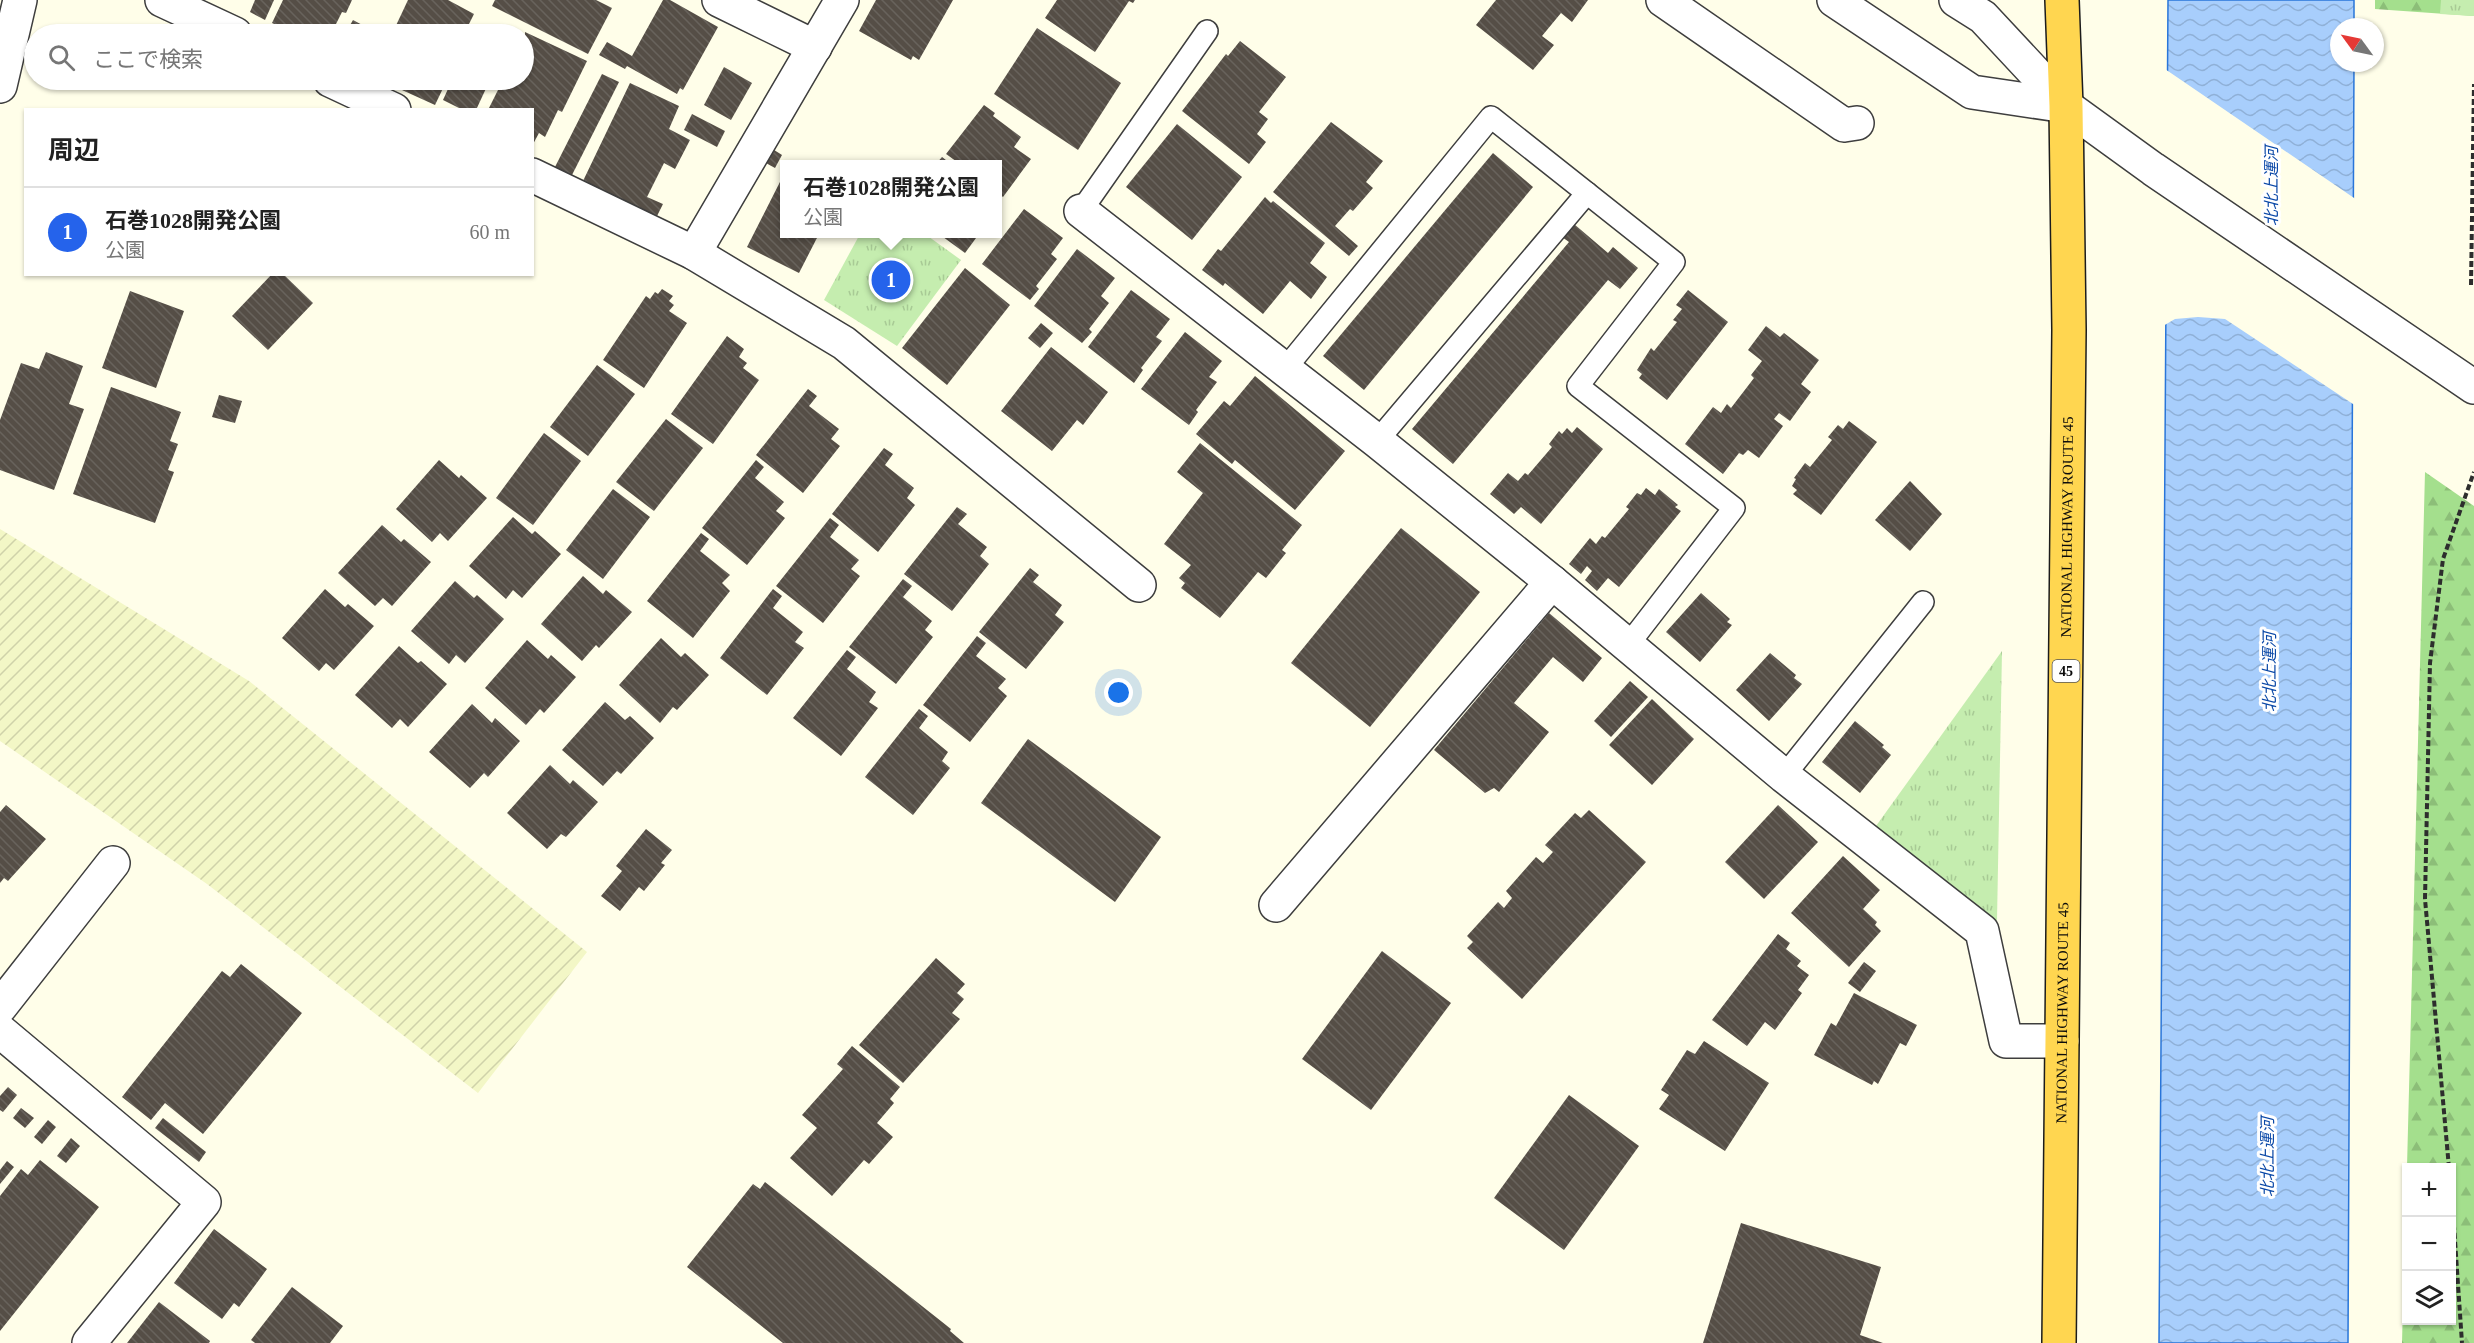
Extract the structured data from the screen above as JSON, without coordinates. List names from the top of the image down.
{
  "streets": {
    "highway": ["NATIONAL HIGHWAY ROUTE 45", "45"]
  },
  "water": ["北北上運河"],
  "north": "top left",
  "page": {
    "search": "ここで検索",
    "heading": "周辺",
    "popup": ["石巻1028開発公園", "公園"],
    "list": [
      {
        "mark": "1",
        "name": "石巻1028開発公園",
        "note": "公園",
        "value": "60 m"
      }
    ],
    "pins": "1",
    "map_buttons": ["+", "−"]
  }
}
